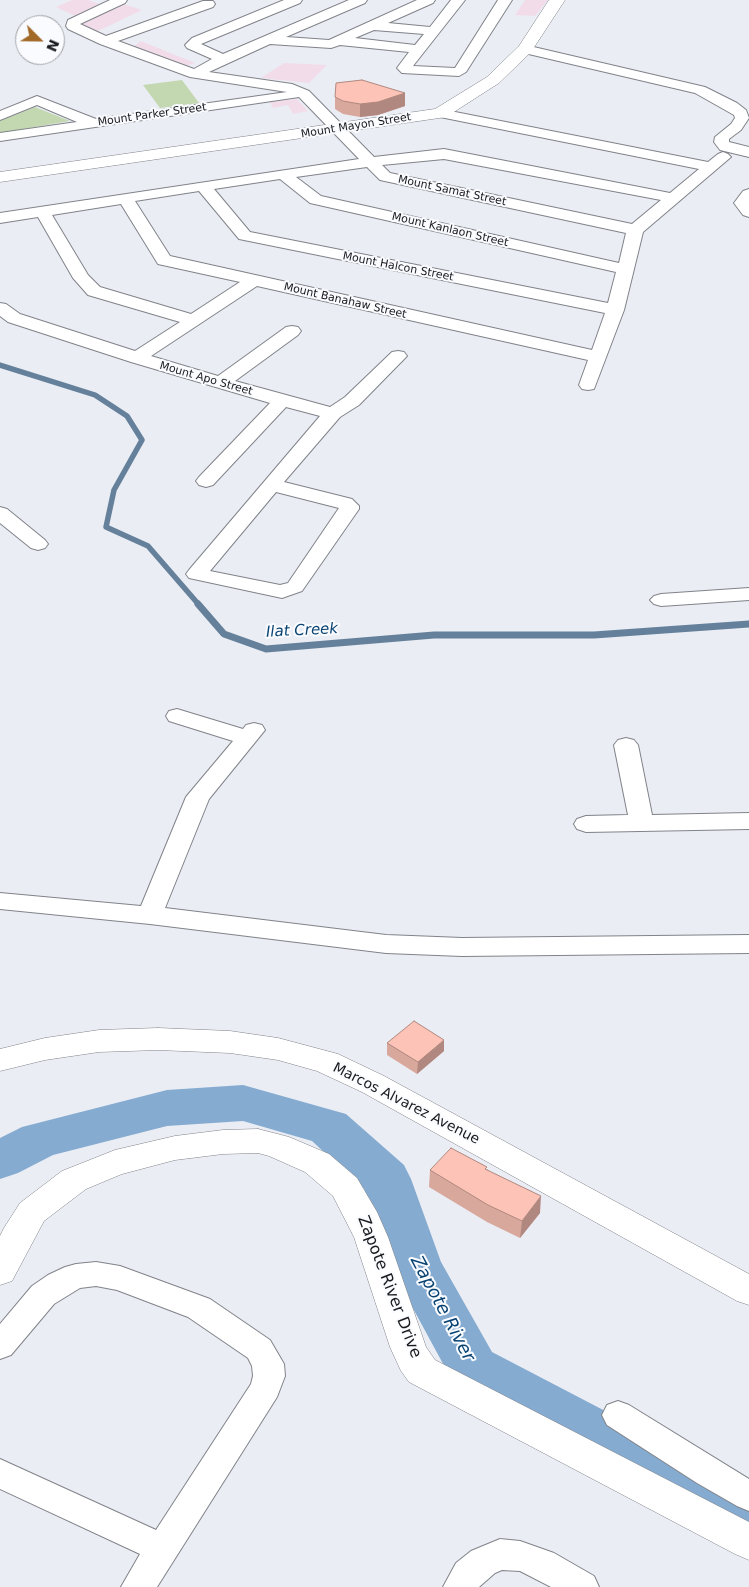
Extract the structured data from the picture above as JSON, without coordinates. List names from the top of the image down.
{
  "streets": {
    "street": [
      "Mount Parker Street",
      "Mount Mayon Street",
      "Mount Samat Street",
      "Mount Kanlaon Street",
      "Mount Halcon Street",
      "Mount Banahaw Street",
      "Mount Apo Street",
      "Marcos Alvarez Avenue",
      "Zapote River Drive"
    ]
  },
  "crossings": [
    ["Mount Parker Street", "Mount Samat Street"],
    ["Mount Mayon Street", "Mount Samat Street"]
  ],
  "water": ["Ilat Creek", "Zapote River"],
  "north": "bottom right"
}
